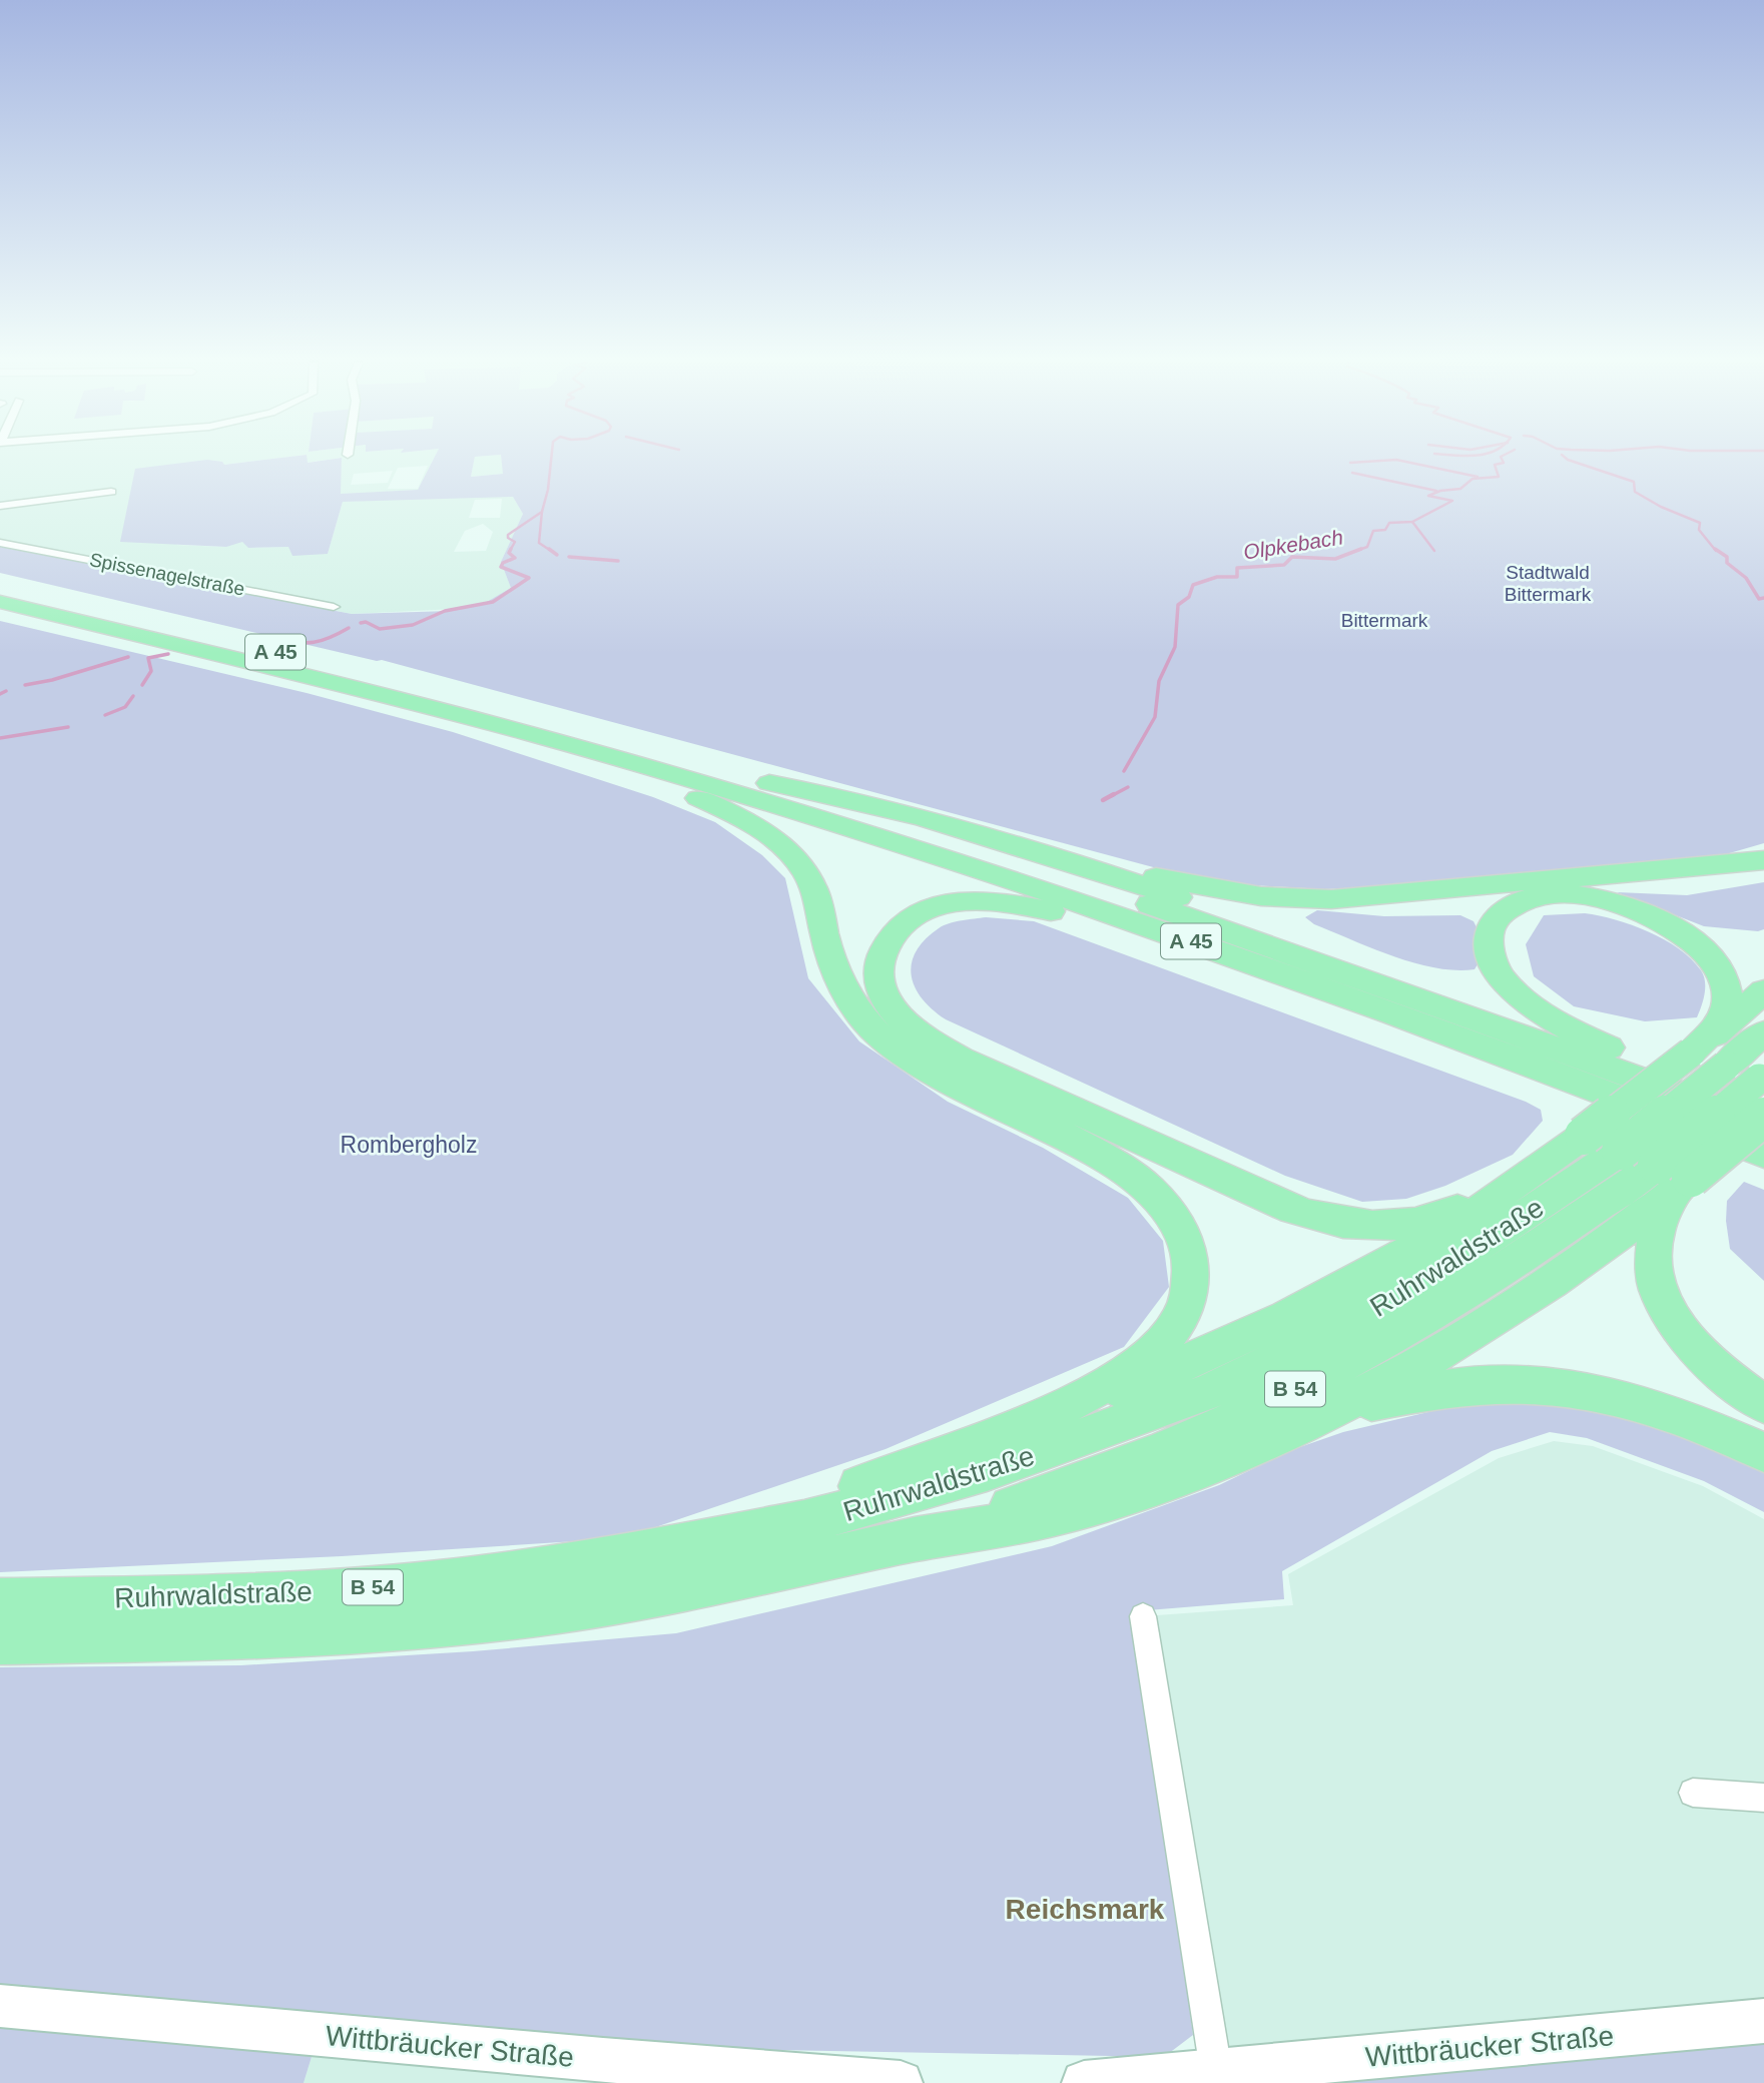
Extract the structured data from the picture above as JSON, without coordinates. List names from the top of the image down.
{
  "streets": {
    "highway": ["A 45", "Ruhrwaldstraße", "B 54"],
    "main road": ["Wittbräucker Straße"],
    "street": ["Spissenagelstraße"]
  },
  "crossings": [
    ["Ruhrwaldstraße", "B 54"]
  ],
  "districts": ["Reichsmark"],
  "water": ["Olpkebach"],
  "parks": ["Stadtwald Bittermark", "Bittermark", "Rombergholz"]
}
